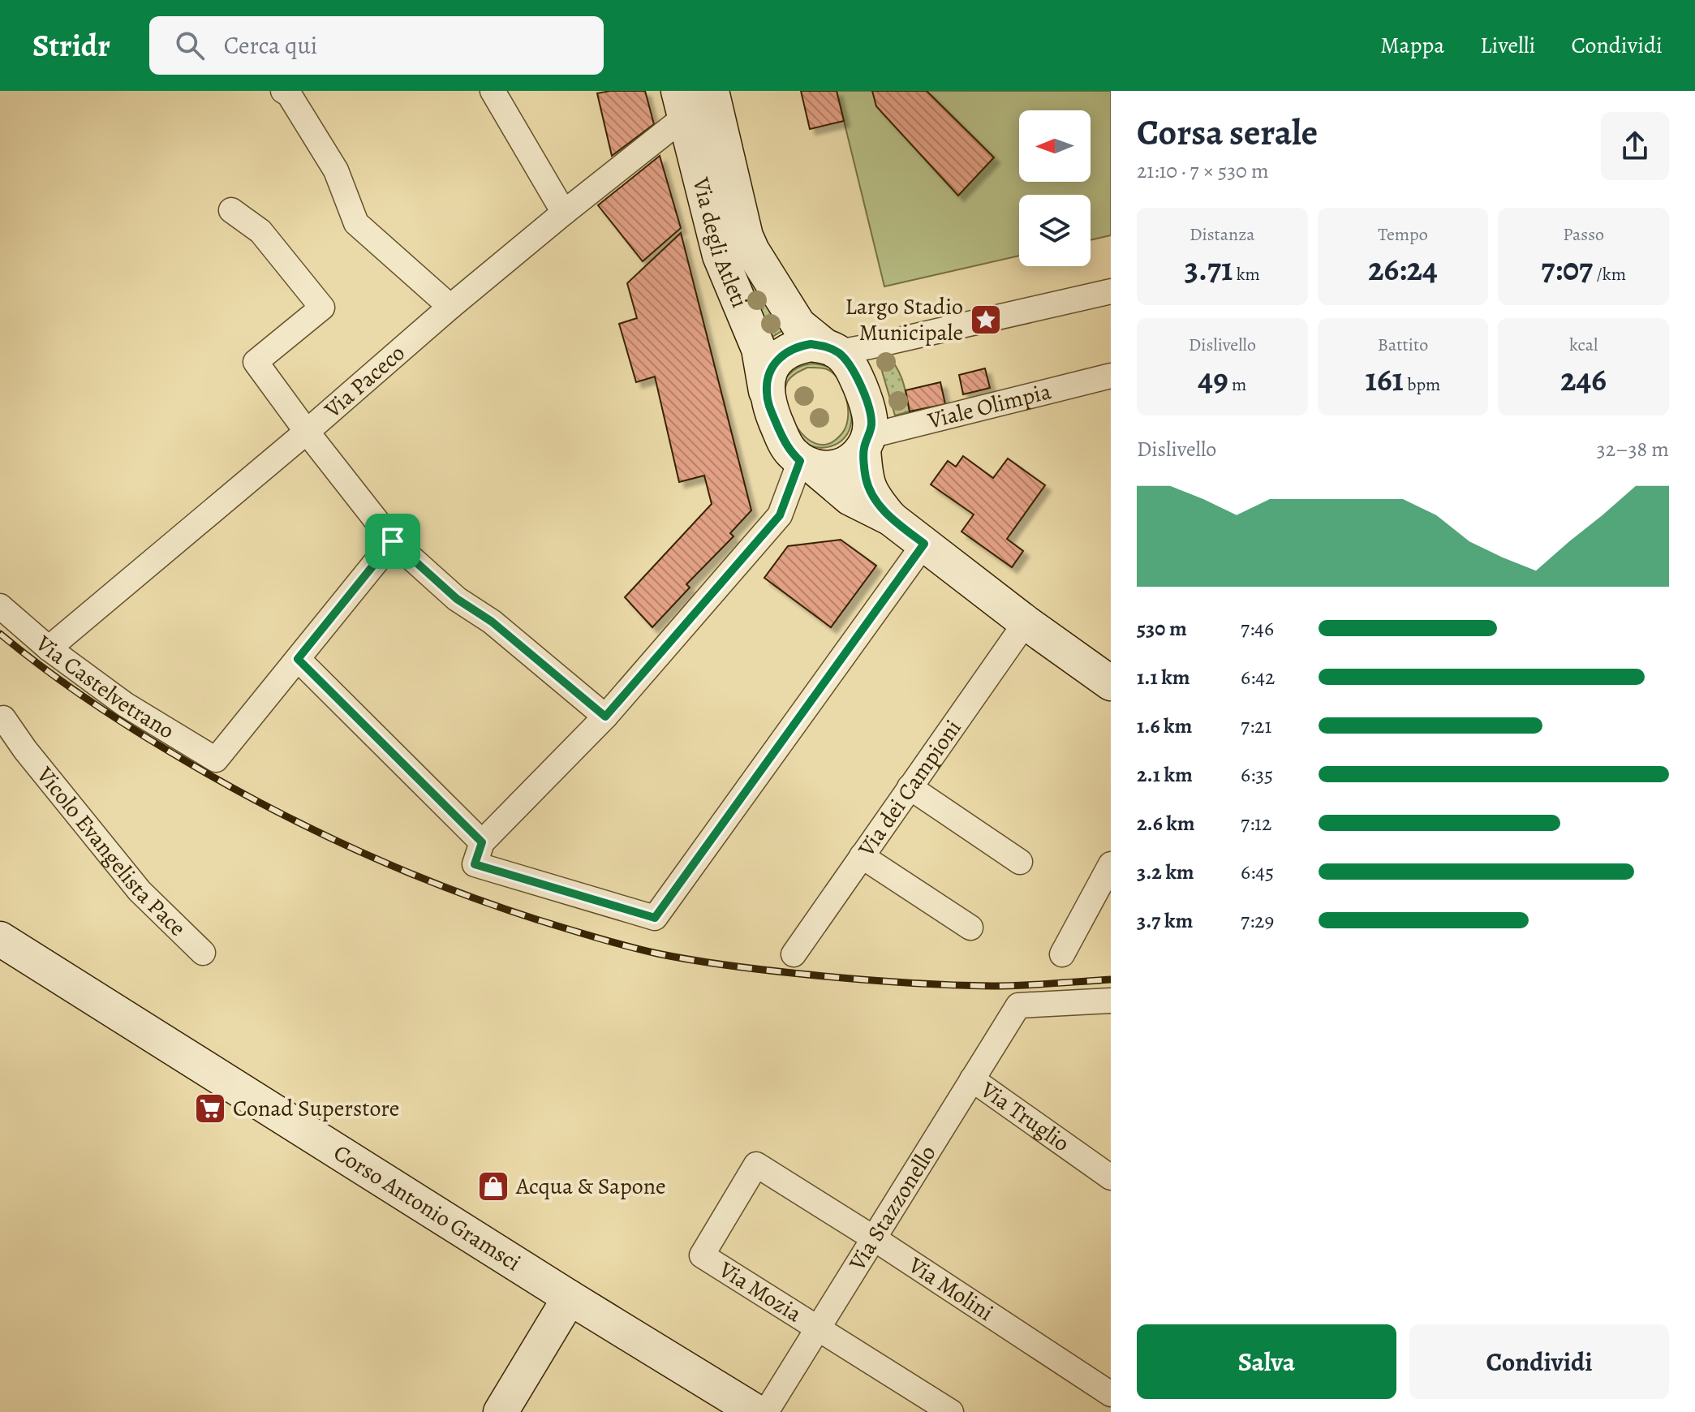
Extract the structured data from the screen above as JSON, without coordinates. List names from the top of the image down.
{
  "streets": {
    "main road": ["Via degli Atleti", "Corso Antonio Gramsci"],
    "street": [
      "Via Paceco",
      "Viale Olimpia",
      "Via Castelvetrano",
      "Via dei Campioni",
      "Vicolo Evangelista Pace",
      "Via Truglio",
      "Via Stazzonello",
      "Via Molini",
      "Via Mozia"
    ]
  },
  "crossings": [
    ["Via degli Atleti", "Via Paceco"],
    ["Via degli Atleti", "Viale Olimpia"],
    ["Via Paceco", "Via Castelvetrano"],
    ["Via Truglio", "Via Stazzonello"],
    ["Via Stazzonello", "Via Molini"],
    ["Via Stazzonello", "Via Mozia"],
    ["Via Molini", "Via Mozia"]
  ],
  "places": {
    "place": ["Largo Stadio Municipale"],
    "supermarket": ["Conad Superstore"],
    "shop": ["Acqua & Sapone"]
  },
  "north": "left",
  "page": {
    "header": "Stridr",
    "search": "Cerca qui",
    "nav": ["Mappa", "Livelli", "Condividi"],
    "heading": ["Corsa serale", "21:10 · 7 × 530 m"],
    "stats": [
      ["Distanza", "3.71 km"],
      ["Tempo", "26:24"],
      ["Passo", "7:07 /km"],
      ["Dislivello", "49 m"],
      ["Battito", "161 bpm"],
      ["kcal", "246"]
    ],
    "chart": ["Dislivello", "32–38 m"],
    "list": [
      {
        "name": "530 m",
        "note": "7:46"
      },
      {
        "name": "1.1 km",
        "note": "6:42"
      },
      {
        "name": "1.6 km",
        "note": "7:21"
      },
      {
        "name": "2.1 km",
        "note": "6:35"
      },
      {
        "name": "2.6 km",
        "note": "7:12"
      },
      {
        "name": "3.2 km",
        "note": "6:45"
      },
      {
        "name": "3.7 km",
        "note": "7:29"
      }
    ],
    "buttons": ["Salva", "Condividi"]
  }
}
